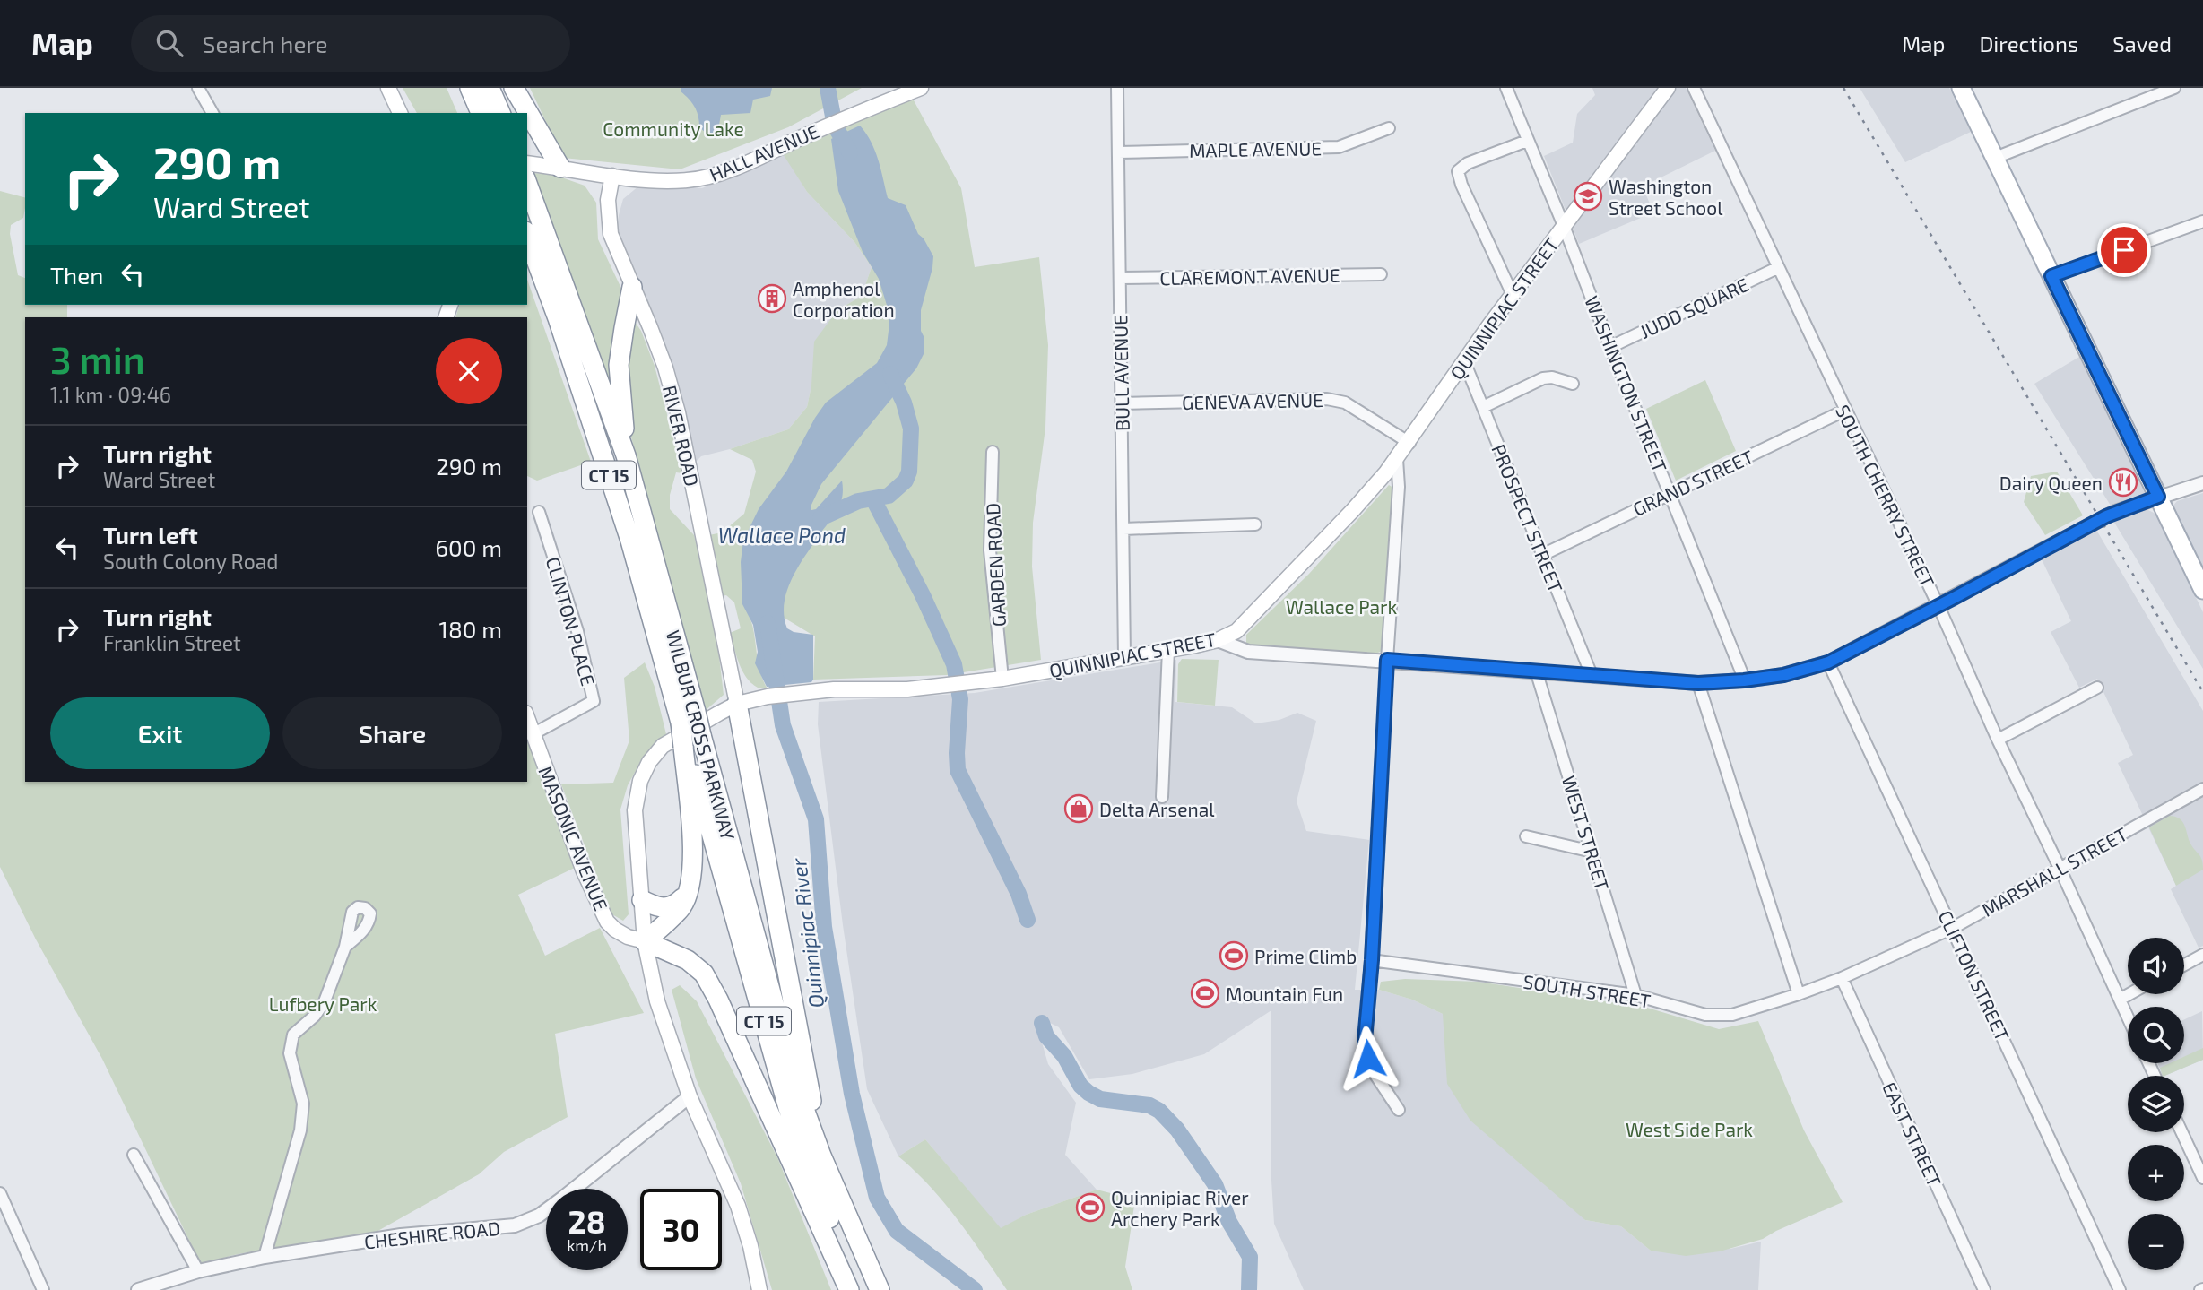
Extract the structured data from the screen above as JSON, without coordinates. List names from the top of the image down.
{
  "streets": {
    "highway": ["CT 15", "WILBUR CROSS PARKWAY"],
    "main road": [
      "HALL AVENUE",
      "QUINNIPIAC STREET",
      "RIVER ROAD",
      "MASONIC AVENUE"
    ],
    "street": [
      "MAPLE AVENUE",
      "CLAREMONT AVENUE",
      "JUDD SQUARE",
      "BULL AVENUE",
      "WASHINGTON STREET",
      "GENEVA AVENUE",
      "GRAND STREET",
      "SOUTH CHERRY STREET",
      "PROSPECT STREET",
      "GARDEN ROAD",
      "CLINTON PLACE",
      "WEST STREET",
      "MARSHALL STREET",
      "CLIFTON STREET",
      "SOUTH STREET",
      "EAST STREET",
      "CHESHIRE ROAD"
    ]
  },
  "crossings": [
    ["MAPLE AVENUE", "BULL AVENUE"],
    ["HALL AVENUE", "RIVER ROAD"],
    ["HALL AVENUE", "WILBUR CROSS PARKWAY"],
    ["CLAREMONT AVENUE", "BULL AVENUE"],
    ["JUDD SQUARE", "WASHINGTON STREET"],
    ["JUDD SQUARE", "SOUTH CHERRY STREET"],
    ["QUINNIPIAC STREET", "BULL AVENUE"],
    ["QUINNIPIAC STREET", "WASHINGTON STREET"],
    ["QUINNIPIAC STREET", "GENEVA AVENUE"],
    ["QUINNIPIAC STREET", "RIVER ROAD"],
    ["QUINNIPIAC STREET", "PROSPECT STREET"],
    ["QUINNIPIAC STREET", "GARDEN ROAD"],
    ["QUINNIPIAC STREET", "MASONIC AVENUE"],
    ["QUINNIPIAC STREET", "CHESHIRE ROAD"],
    ["BULL AVENUE", "GENEVA AVENUE"],
    ["WASHINGTON STREET", "GRAND STREET"],
    ["GRAND STREET", "SOUTH CHERRY STREET"],
    ["GRAND STREET", "PROSPECT STREET"],
    ["SOUTH CHERRY STREET", "MARSHALL STREET"],
    ["CLINTON PLACE", "MASONIC AVENUE"],
    ["WEST STREET", "SOUTH STREET"],
    ["MARSHALL STREET", "CLIFTON STREET"],
    ["MARSHALL STREET", "SOUTH STREET"],
    ["MARSHALL STREET", "EAST STREET"]
  ],
  "water": ["Wallace Pond", "Quinnipiac River"],
  "parks": [
    "Community Lake",
    "Wallace Park",
    "Lufbery Park",
    "West Side Park"
  ],
  "places": {
    "school or university": ["Washington Street School"],
    "building": ["Amphenol Corporation"],
    "restaurant": ["Dairy Queen"],
    "shop": ["Delta Arsenal"],
    "sports": ["Prime Climb", "Mountain Fun", "Quinnipiac River Archery Park"]
  },
  "page": {
    "header": "Map",
    "search": "Search here",
    "nav": ["Map", "Directions", "Saved"],
    "turn": ["290 m", "Ward Street"],
    "then": "Then",
    "heading": ["3 min", "1.1 km · 09:46"],
    "list": [
      {
        "name": "Turn right",
        "note": "Ward Street",
        "value": "290 m"
      },
      {
        "name": "Turn left",
        "note": "South Colony Road",
        "value": "600 m"
      },
      {
        "name": "Turn right",
        "note": "Franklin Street",
        "value": "180 m"
      }
    ],
    "buttons": ["Exit", "Share"],
    "map_buttons": ["+", "−"],
    "speed": "28 km/h",
    "limit": "30"
  }
}
